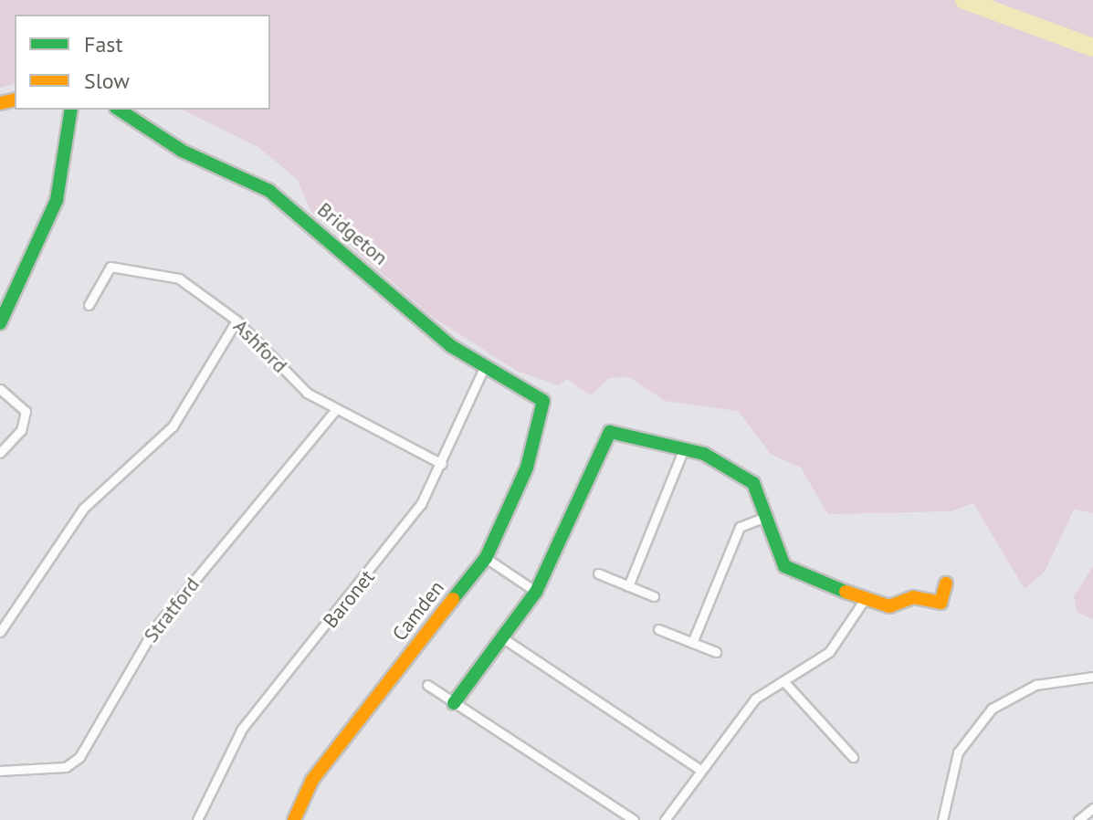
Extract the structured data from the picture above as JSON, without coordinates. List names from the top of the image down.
{
  "streets": {
    "street": [
      "Bridgeton",
      "Ashford",
      "Baronet",
      "Stratford",
      "Camden"
    ]
  },
  "crossings": [
    ["Bridgeton", "Baronet"],
    ["Bridgeton", "Camden"],
    ["Ashford", "Baronet"],
    ["Ashford", "Stratford"]
  ],
  "legend": ["Fast", "Slow"]
}
